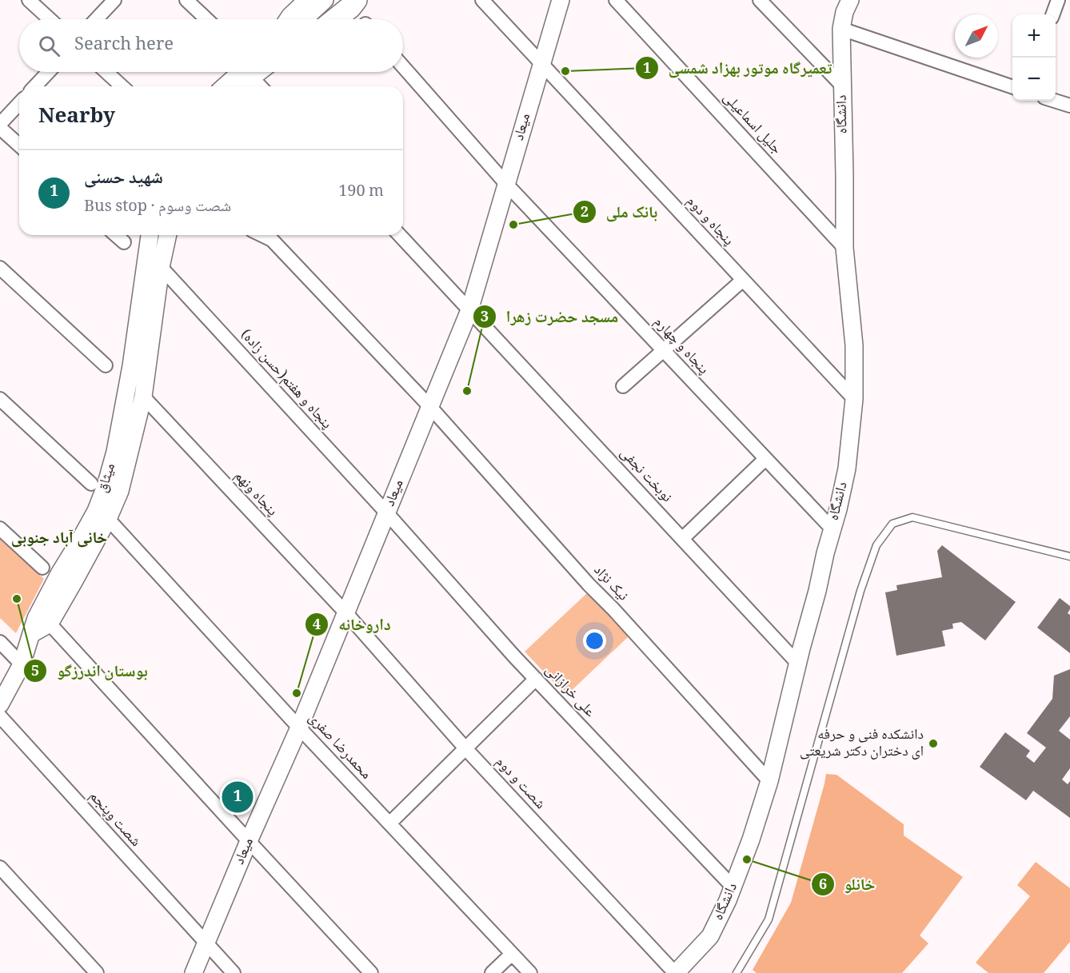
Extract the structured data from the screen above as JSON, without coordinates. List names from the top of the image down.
{
  "streets": {
    "street": [
      "دانشگاه",
      "جلیل اسماعیلی",
      "میعاد",
      "پنجاه و دوم",
      "پنجاه و چهارم",
      "(حسن زاده)پنجاه و هفتم",
      "نوبخت نجفی",
      "میثاق",
      "پنجاه ونهم",
      "نیک نژاد",
      "علی خرازانی",
      "محمدرضا صفری",
      "شصت و دوم",
      "شصت وپنجم"
    ]
  },
  "crossings": [
    ["دانشگاه", "جلیل اسماعیلی"],
    ["دانشگاه", "پنجاه و دوم"],
    ["دانشگاه", "پنجاه و چهارم"],
    ["دانشگاه", "نوبخت نجفی"],
    ["دانشگاه", "نیک نژاد"],
    ["دانشگاه", "علی خرازانی"],
    ["دانشگاه", "شصت و دوم"],
    ["میعاد", "پنجاه و دوم"],
    ["میعاد", "پنجاه و چهارم"],
    ["میعاد", "(حسن زاده)پنجاه و هفتم"],
    ["میعاد", "نوبخت نجفی"],
    ["میعاد", "پنجاه ونهم"],
    ["میعاد", "نیک نژاد"],
    ["میعاد", "علی خرازانی"],
    ["میعاد", "محمدرضا صفری"],
    ["میعاد", "شصت و دوم"],
    ["میعاد", "شصت وپنجم"],
    ["(حسن زاده)پنجاه و هفتم", "میثاق"],
    ["(حسن زاده)پنجاه و هفتم", "علی خرازانی"],
    ["میثاق", "پنجاه ونهم"],
    ["میثاق", "محمدرضا صفری"],
    ["پنجاه ونهم", "شصت و دوم"]
  ],
  "districts": ["خانی آباد جنوبی"],
  "places": [
    "تعمیرگاه موتور بهزاد شمسی",
    "بانک ملی",
    "مسجد حضرت زهرا",
    "بوستان اندرزگو",
    "داروخانه",
    "دانشکده فنی و حرفه ای دختران دکتر شریعتی",
    "خانلو"
  ],
  "north": "top right",
  "page": {
    "map_buttons": ["+", "−"],
    "search": "Search here",
    "heading": "Nearby",
    "list": [
      {
        "mark": "1",
        "name": "شهید حسنی",
        "note": "Bus stop · شصت وسوم",
        "value": "190 m"
      }
    ],
    "pins": "1"
  }
}
